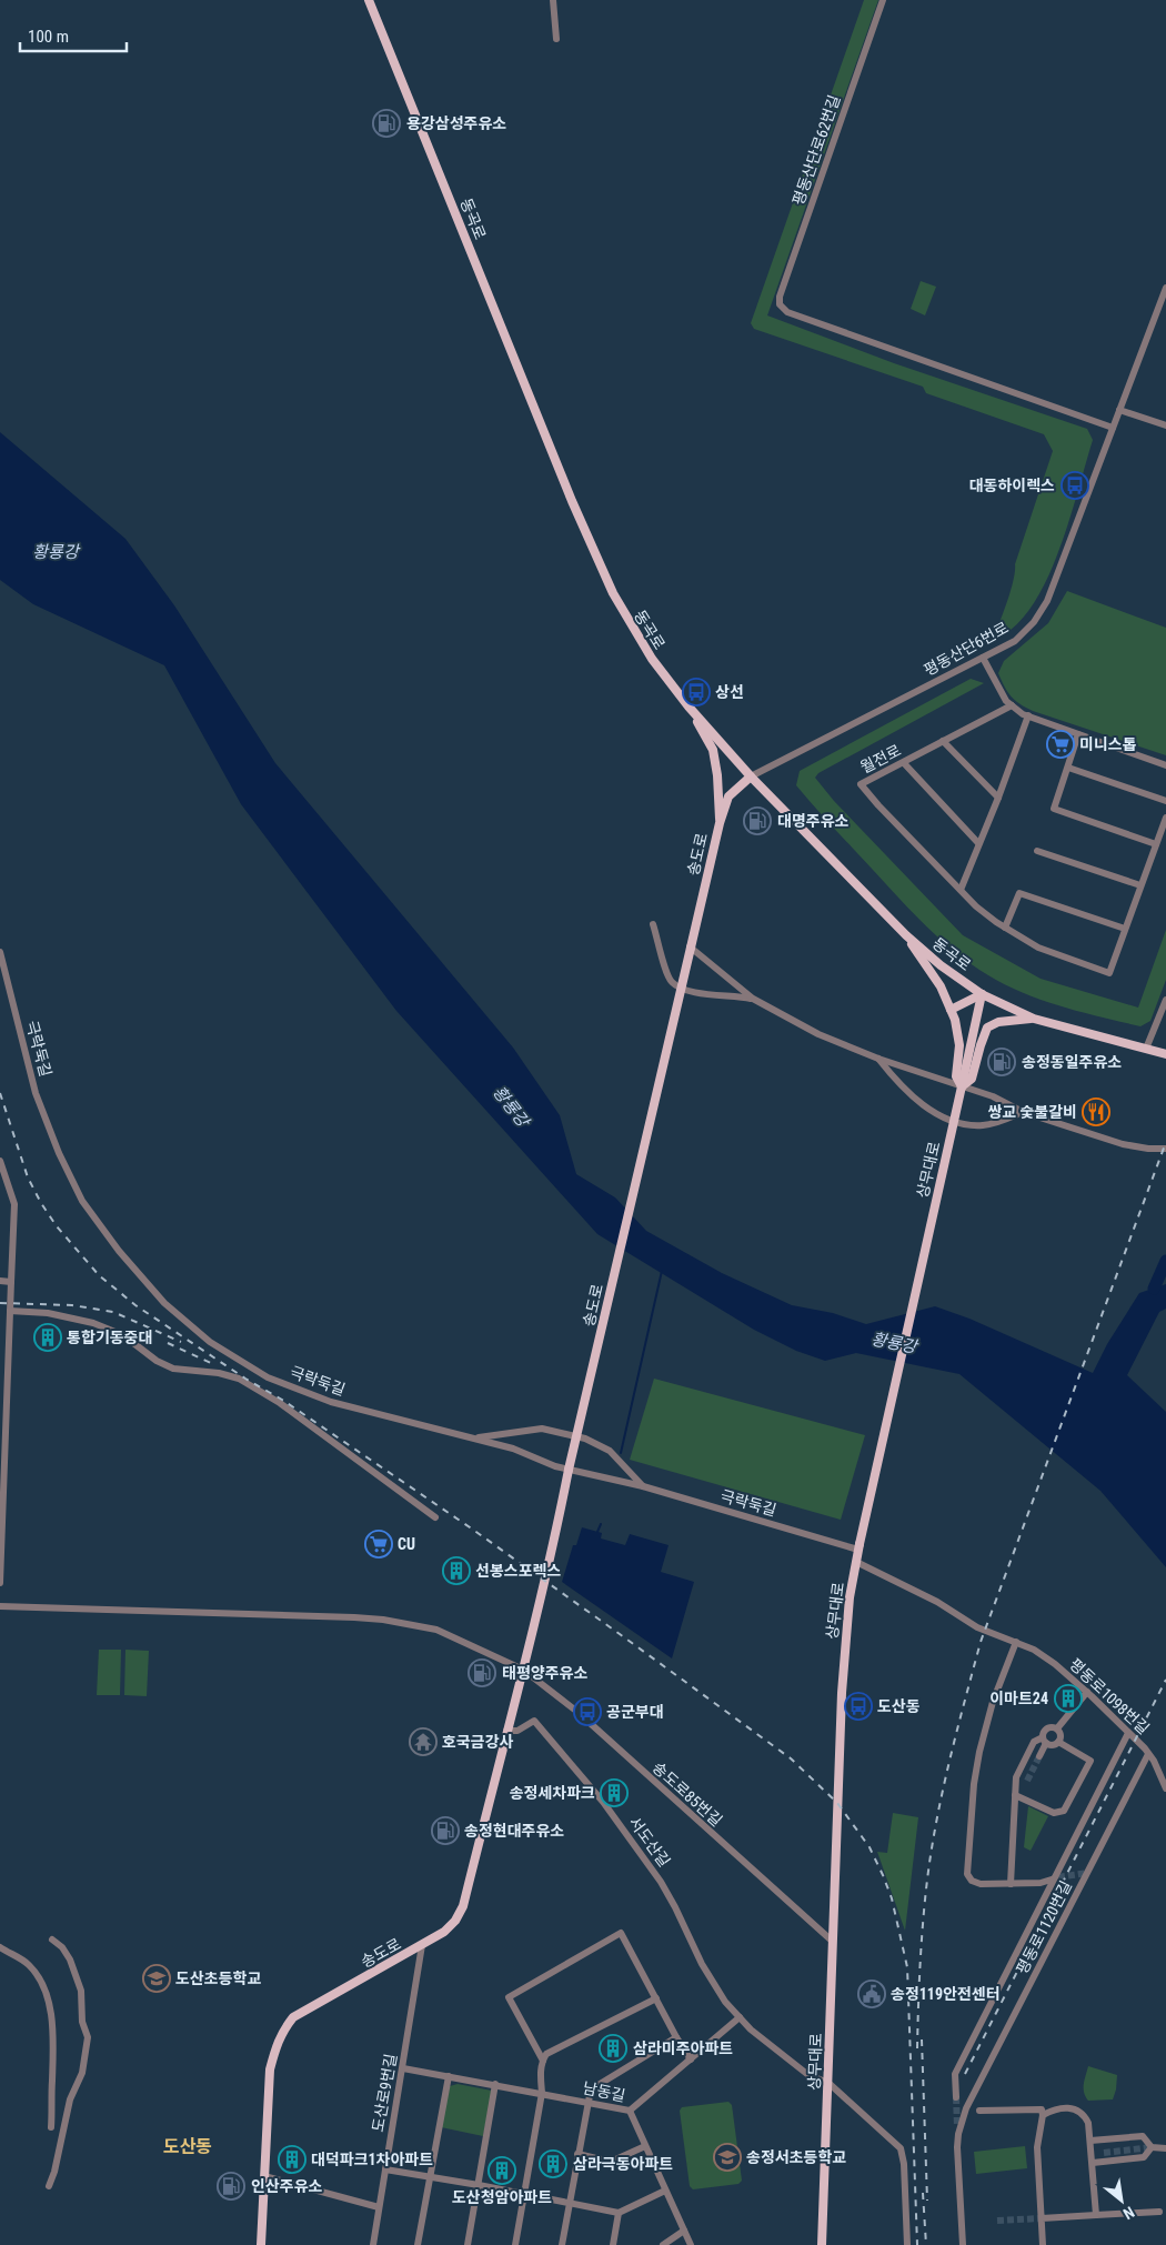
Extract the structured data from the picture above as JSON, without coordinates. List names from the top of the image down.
{
  "streets": {
    "main road": ["동곡로", "송도로", "상무대로"],
    "street": [
      "평동산단로62번길",
      "평동산단6번로",
      "월전로",
      "극락둑길",
      "평동로1098번길",
      "송도로85번길",
      "서도산길",
      "평동로1120번길",
      "남동길",
      "도산로9번길"
    ]
  },
  "crossings": [
    ["평동산단로62번길", "평동산단6번로"],
    ["동곡로", "평동산단6번로"],
    ["동곡로", "송도로"],
    ["동곡로", "상무대로"],
    ["평동산단6번로", "송도로"],
    ["송도로", "극락둑길"],
    ["송도로", "송도로85번길"],
    ["송도로", "서도산길"],
    ["송도로", "도산로9번길"],
    ["극락둑길", "상무대로"],
    ["상무대로", "평동로1098번길"],
    ["상무대로", "송도로85번길"],
    ["상무대로", "서도산길"],
    ["평동로1098번길", "평동로1120번길"],
    ["남동길", "도산로9번길"]
  ],
  "districts": ["도산동"],
  "water": ["황룡강"],
  "places": {
    "fuel station": [
      "용강삼성주유소",
      "대명주유소",
      "송정동일주유소",
      "태평양주유소",
      "송정현대주유소",
      "인산주유소"
    ],
    "bus stop": [
      "대동하이렉스",
      "상선",
      "도산동",
      "공군부대"
    ],
    "supermarket": ["미니스톱", "CU"],
    "restaurant": ["쌍교 숯불갈비"],
    "building": [
      "통합기동중대",
      "선봉스포렉스",
      "이마트24",
      "송정세차파크",
      "삼라미주아파트",
      "대덕파크1차아파트",
      "삼라극동아파트",
      "도산청암아파트"
    ],
    "temple": ["호국금강사"],
    "school or university": ["도산초등학교", "송정서초등학교"],
    "public building": ["송정119안전센터"]
  },
  "scale_bar": "100 m",
  "north": "bottom right"
}
